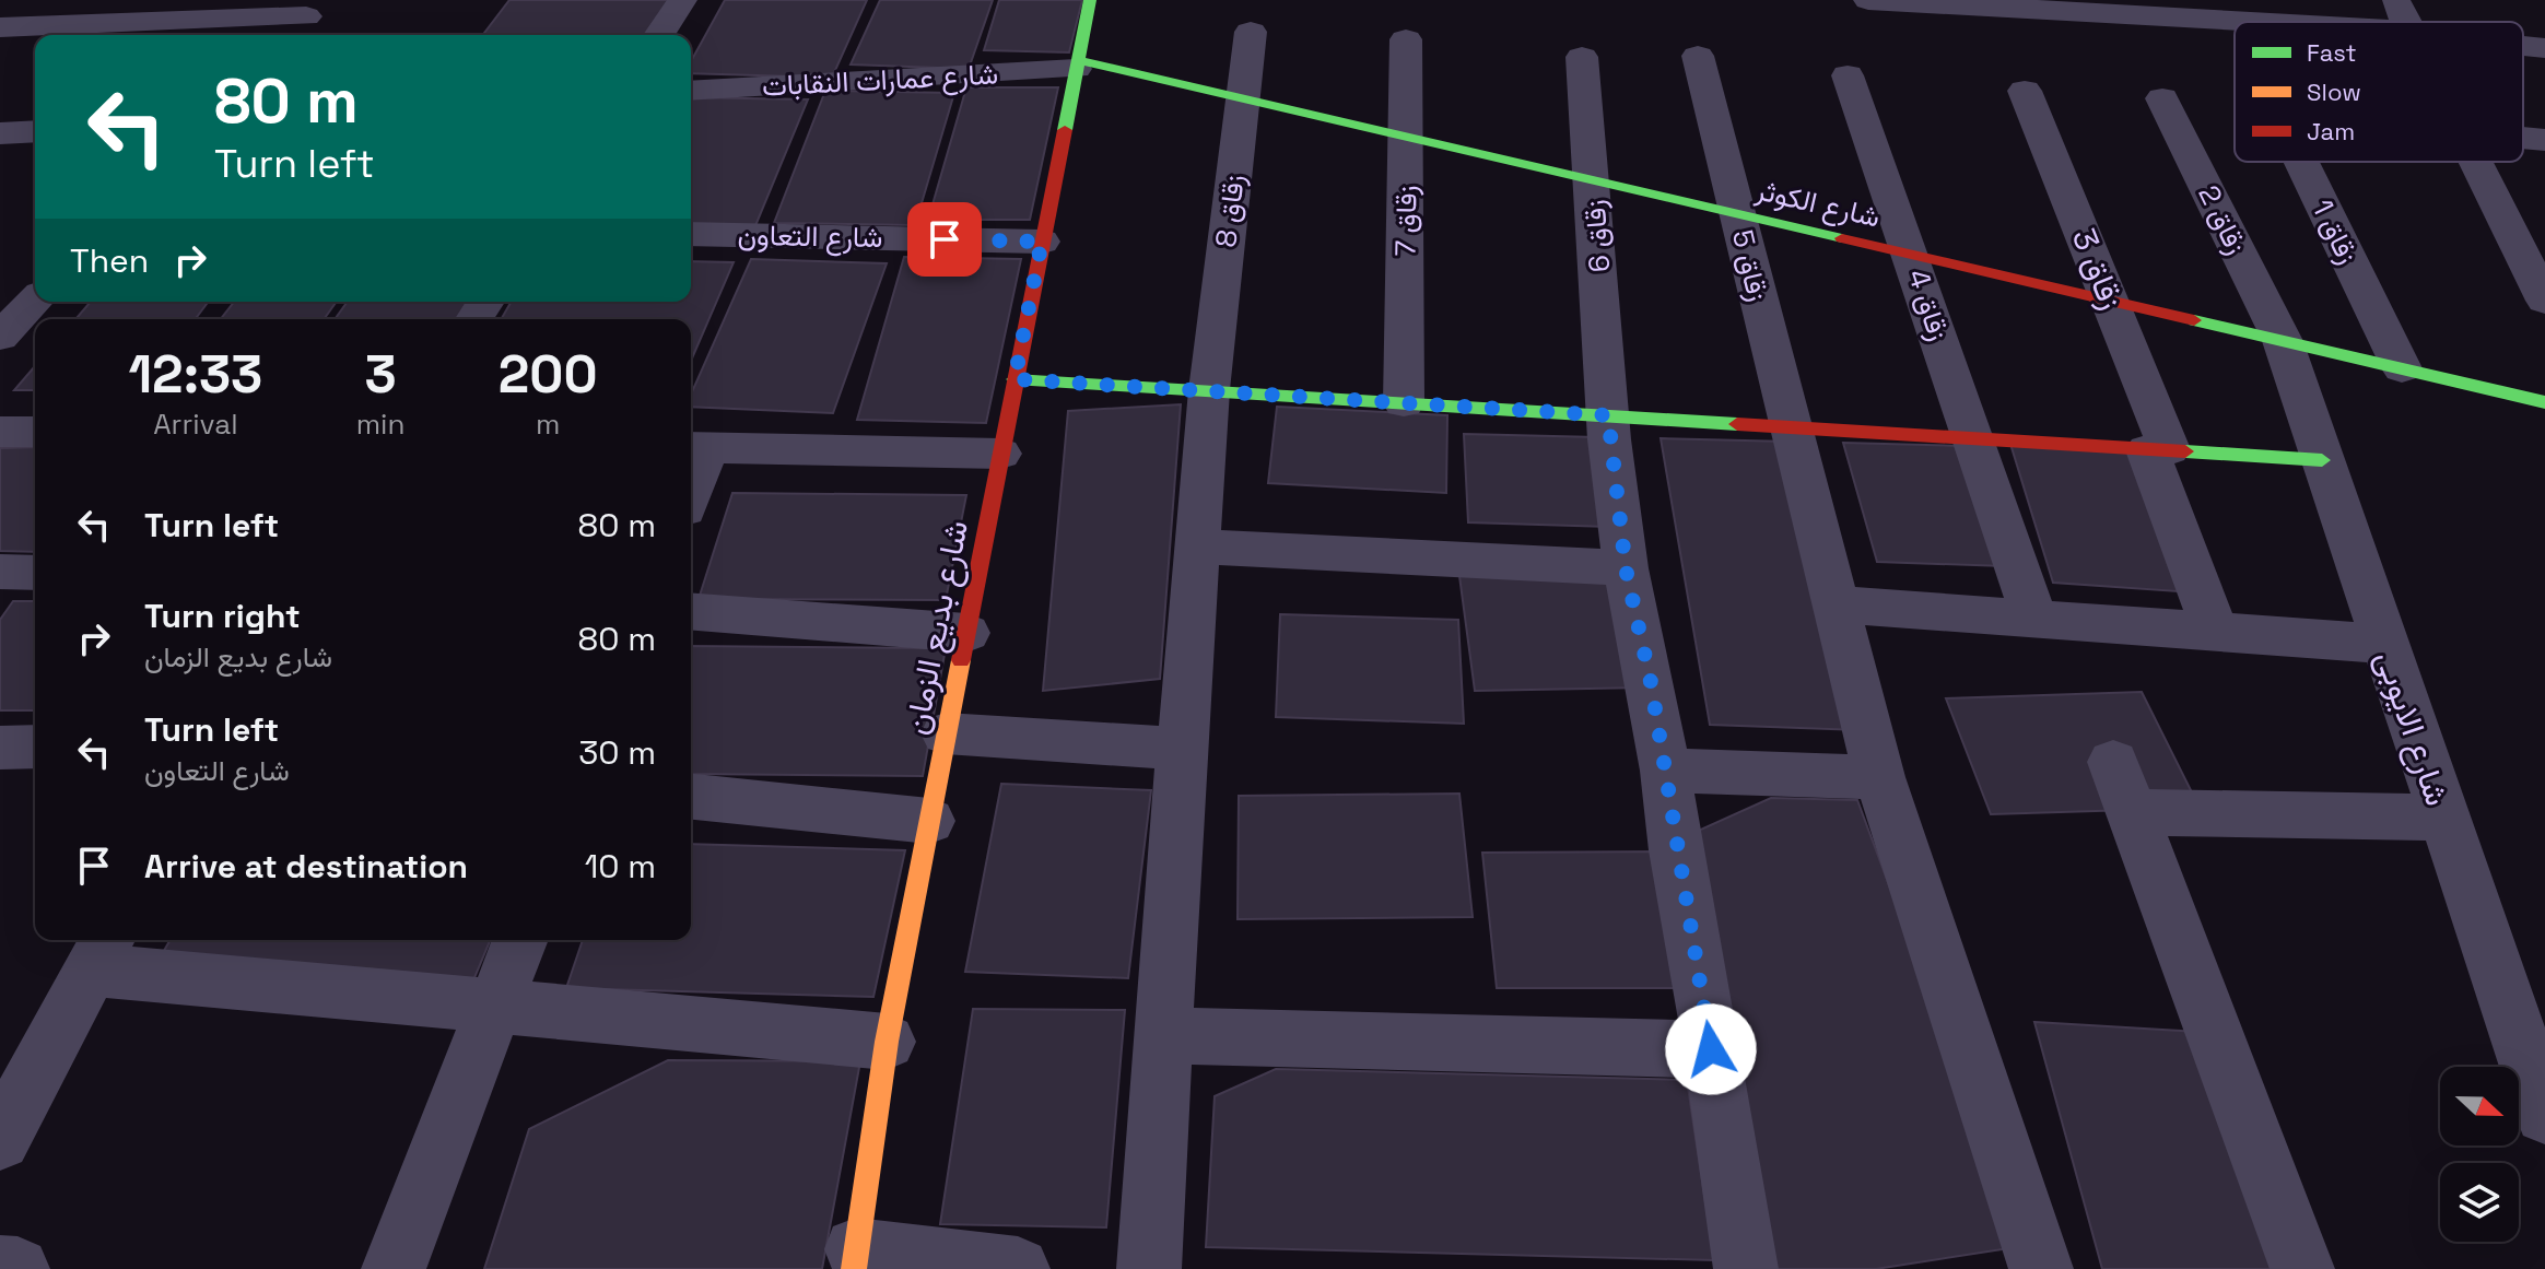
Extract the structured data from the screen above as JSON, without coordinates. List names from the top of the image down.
{
  "streets": {
    "street": [
      "شارع عمارات النقابات",
      "شارع الكوثر",
      "زقاق 8",
      "زقاق 2",
      "زقاق 7",
      "زقاق 1",
      "شارع التعاون",
      "زقاق 6",
      "زقاق 5",
      "زقاق 3",
      "زقاق 4",
      "شارع بديع الزمان",
      "شارع الايوبى"
    ]
  },
  "crossings": [
    ["شارع عمارات النقابات", "شارع الكوثر"],
    ["شارع عمارات النقابات", "شارع بديع الزمان"],
    ["شارع الكوثر", "زقاق 8"],
    ["شارع الكوثر", "زقاق 2"],
    ["شارع الكوثر", "زقاق 7"],
    ["شارع الكوثر", "زقاق 1"],
    ["شارع الكوثر", "زقاق 6"],
    ["شارع الكوثر", "زقاق 5"],
    ["شارع الكوثر", "زقاق 3"],
    ["شارع الكوثر", "زقاق 4"],
    ["شارع الكوثر", "شارع بديع الزمان"],
    ["شارع الكوثر", "شارع الايوبى"],
    ["زقاق 2", "شارع الايوبى"],
    ["شارع التعاون", "شارع بديع الزمان"]
  ],
  "legend": ["Fast", "Slow", "Jam"],
  "north": "right",
  "page": {
    "turn": ["80 m", "Turn left"],
    "then": "Then",
    "eta": [
      "12:33",
      "Arrival",
      "3",
      "min",
      "200",
      "m"
    ],
    "list": [
      {
        "name": "Turn left",
        "value": "80 m"
      },
      {
        "name": "Turn right",
        "note": "شارع بديع الزمان",
        "value": "80 m"
      },
      {
        "name": "Turn left",
        "note": "شارع التعاون",
        "value": "30 m"
      },
      {
        "name": "Arrive at destination",
        "value": "10 m"
      }
    ]
  }
}
